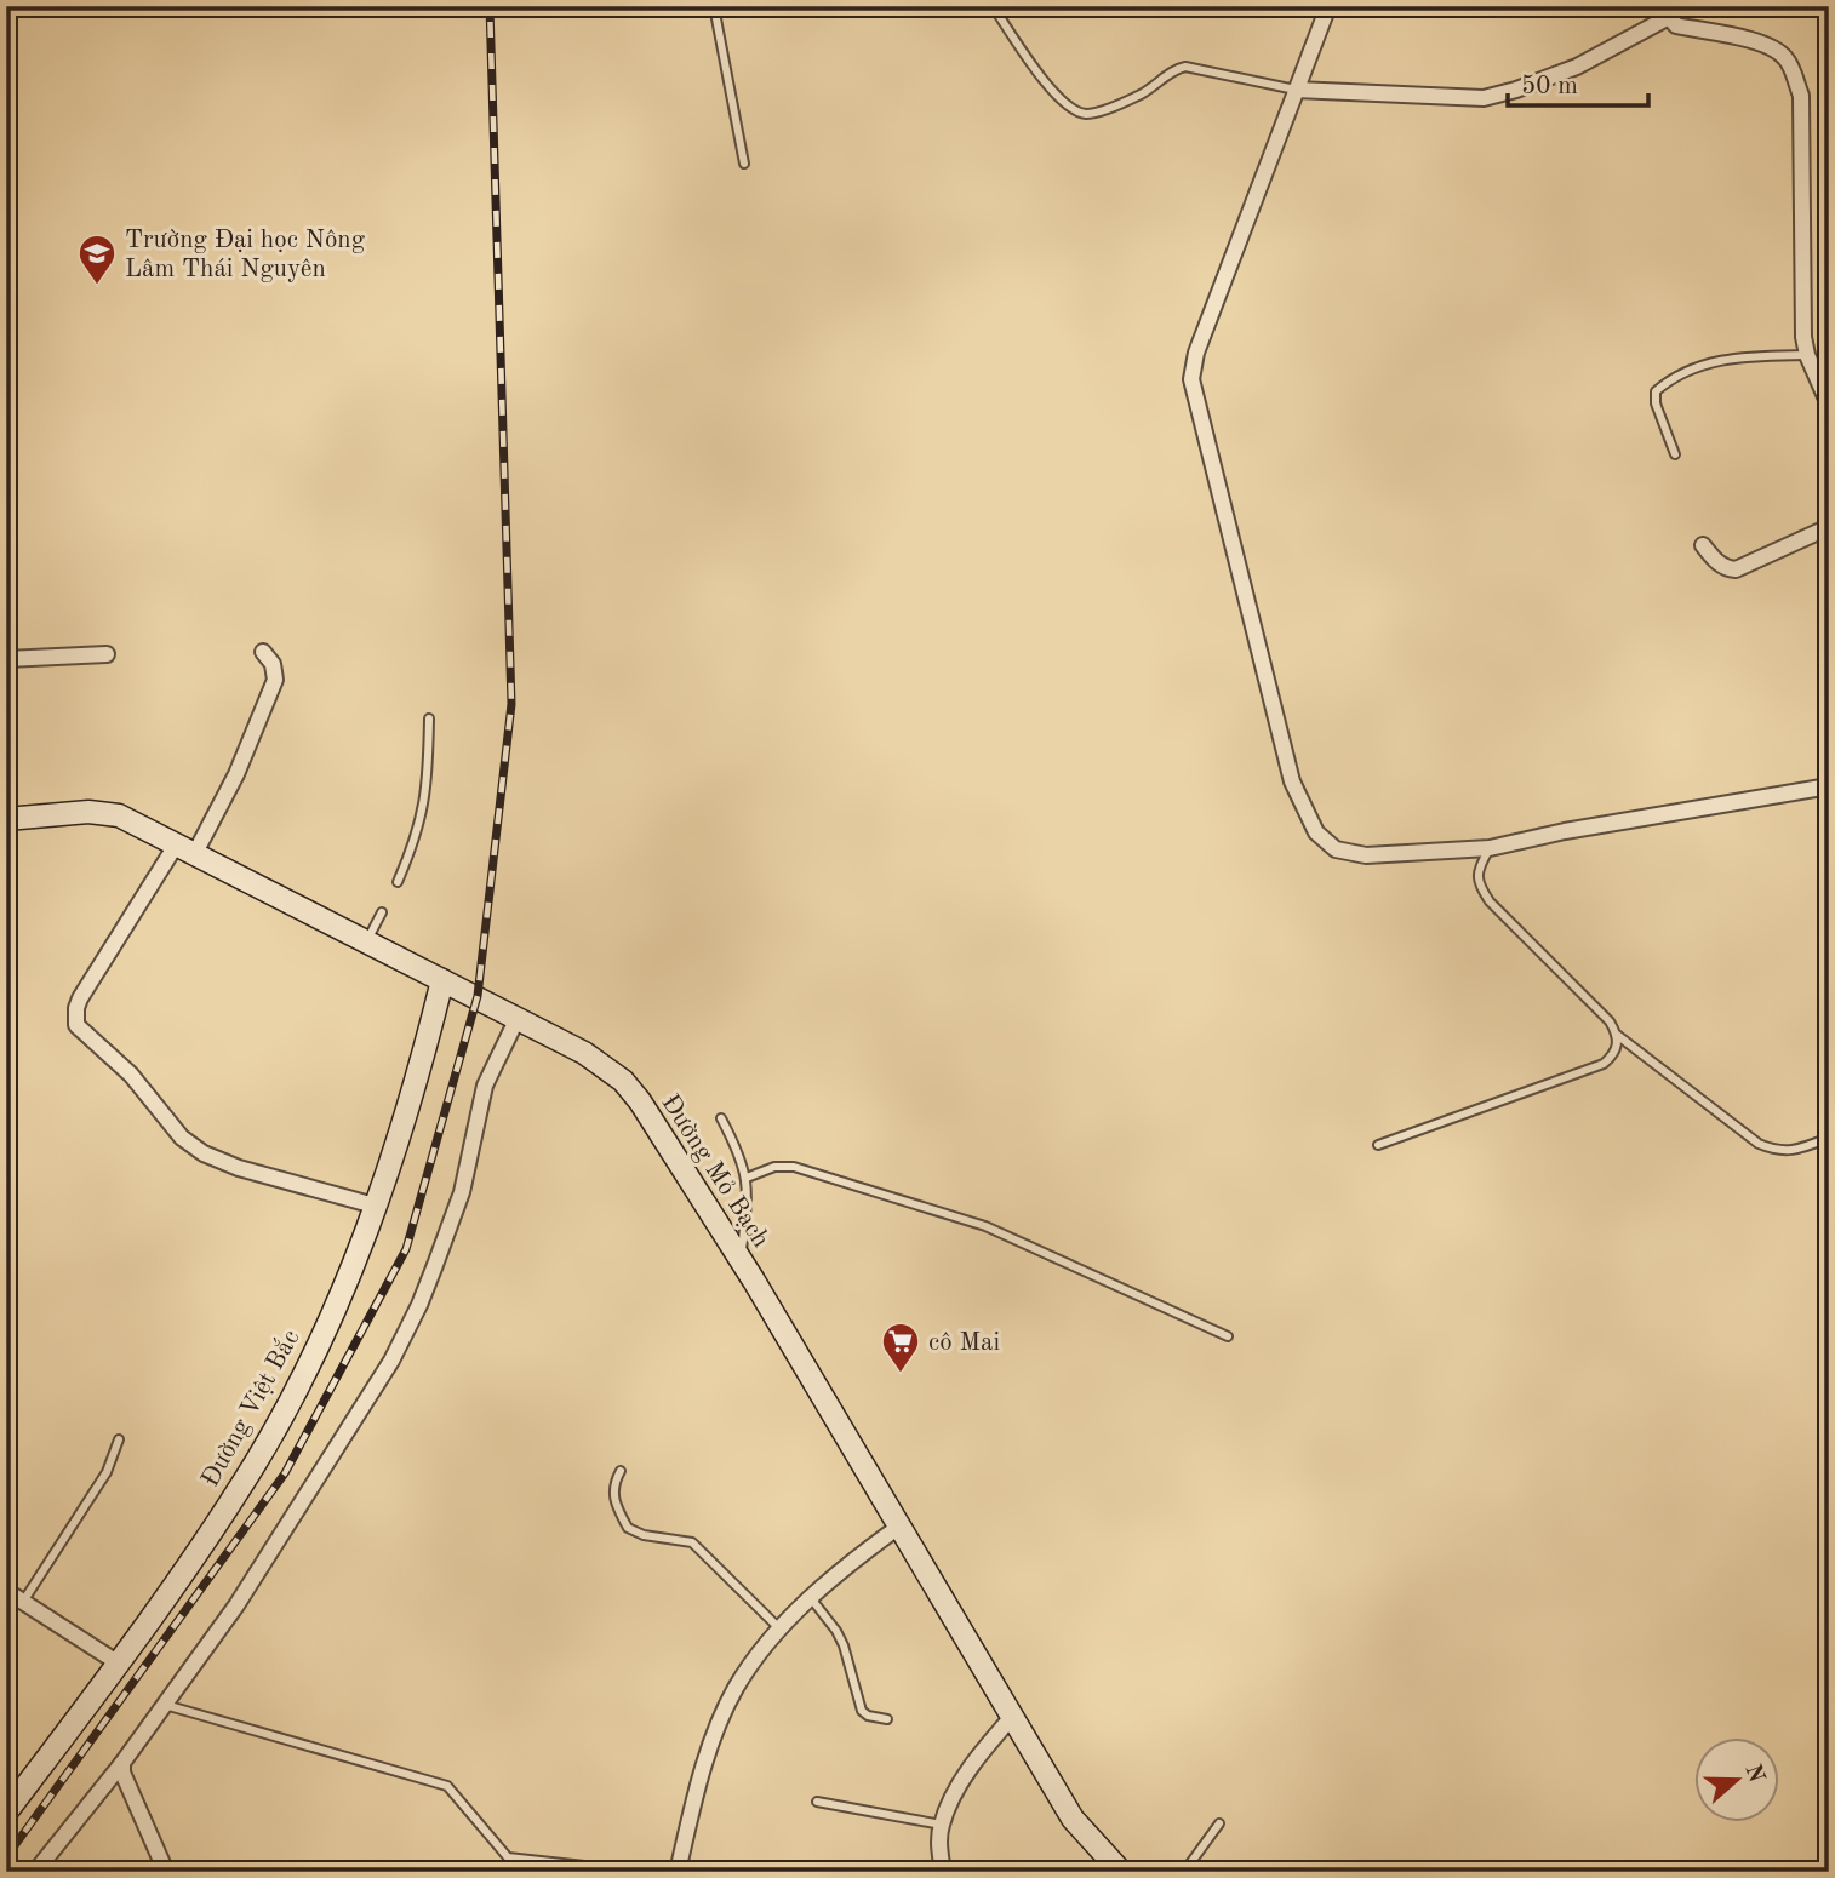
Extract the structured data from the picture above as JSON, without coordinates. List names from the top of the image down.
{
  "streets": {
    "street": ["Đường Mỏ Bạch", "Đường Việt Bắc"]
  },
  "crossings": [
    ["Đường Mỏ Bạch", "Đường Việt Bắc"]
  ],
  "places": {
    "school or university": ["Trường Đại học Nông Lâm Thái Nguyên"],
    "supermarket": ["cô Mai"]
  },
  "scale_bar": "50 m",
  "north": "right"
}
